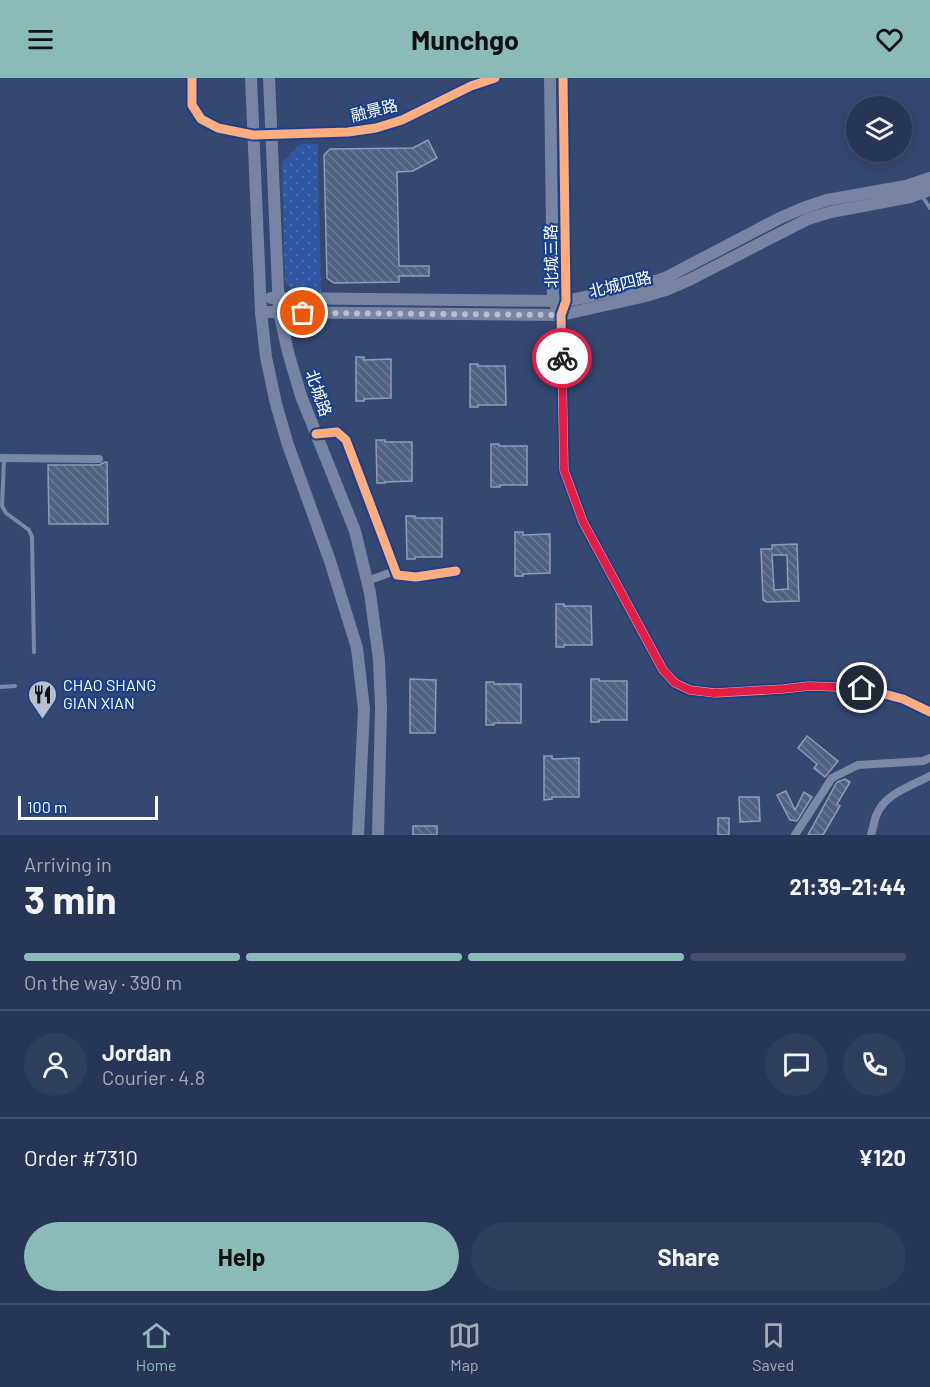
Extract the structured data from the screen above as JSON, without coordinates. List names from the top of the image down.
{
  "streets": {
    "main road": [
      "融景路",
      "北城三路",
      "北城四路",
      "北城路"
    ]
  },
  "crossings": [
    ["融景路", "北城路"],
    ["北城三路", "北城四路"],
    ["北城四路", "北城路"]
  ],
  "places": {
    "restaurant": ["CHAO SHANG GIAN XIAN"]
  },
  "scale_bar": "100 m",
  "page": {
    "header": "Munchgo",
    "scale": "100 m",
    "heading": ["3 min", "Arriving in", "21:39–21:44"],
    "panel": [
      "Jordan",
      "Courier · 4.8",
      "Order #7310",
      "¥120"
    ],
    "bar": "On the way · 390 m",
    "buttons": ["Help", "Share"],
    "tabs": ["Home", "Map", "Saved"]
  }
}
